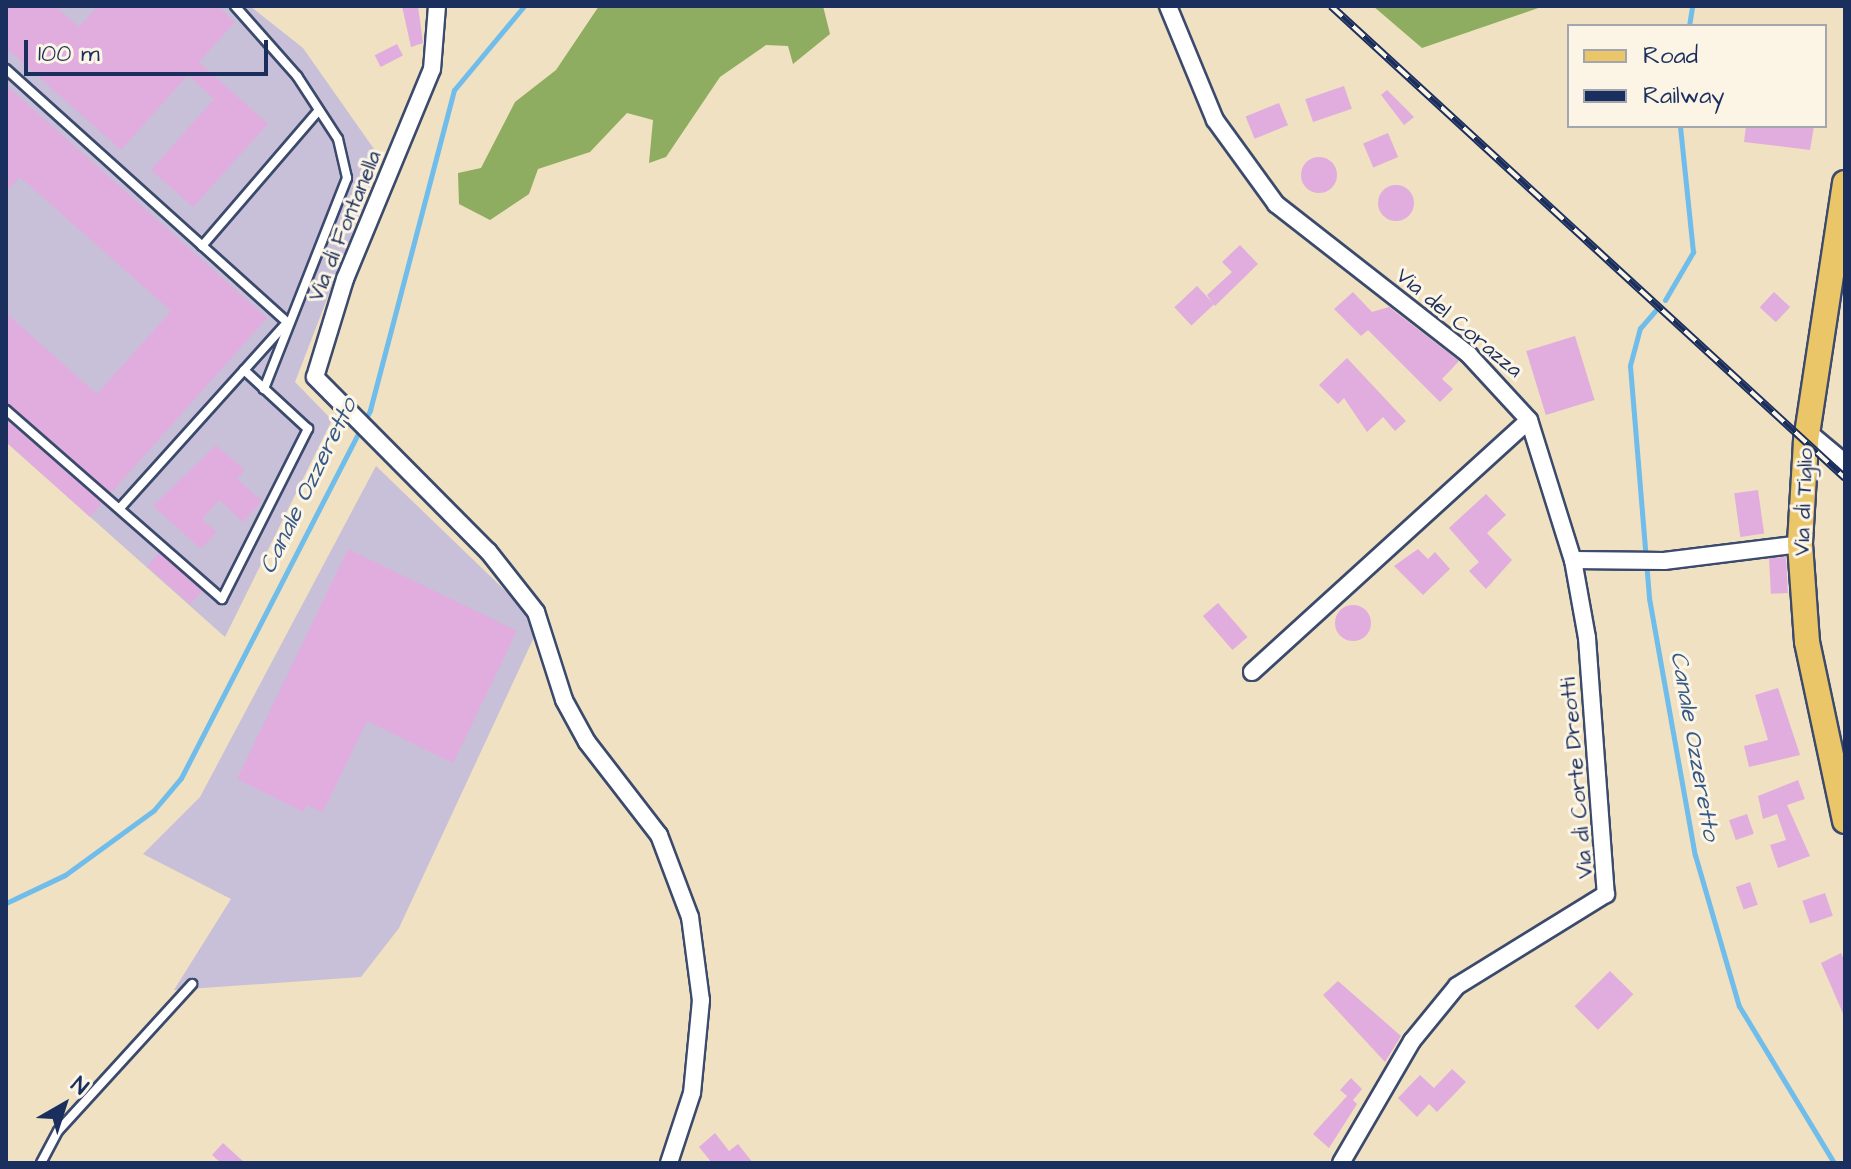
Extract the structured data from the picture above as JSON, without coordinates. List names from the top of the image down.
{
  "streets": {
    "main road": ["Via di Tiglio"],
    "street": ["Via di Fontanella", "Via del Corazza", "Via di Corte Dreotti"]
  },
  "crossings": [
    ["Via del Corazza", "Via di Corte Dreotti"]
  ],
  "water": ["Canale Ozzeretto"],
  "legend": ["Road", "Railway"],
  "scale_bar": "100 m",
  "north": "top right"
}
